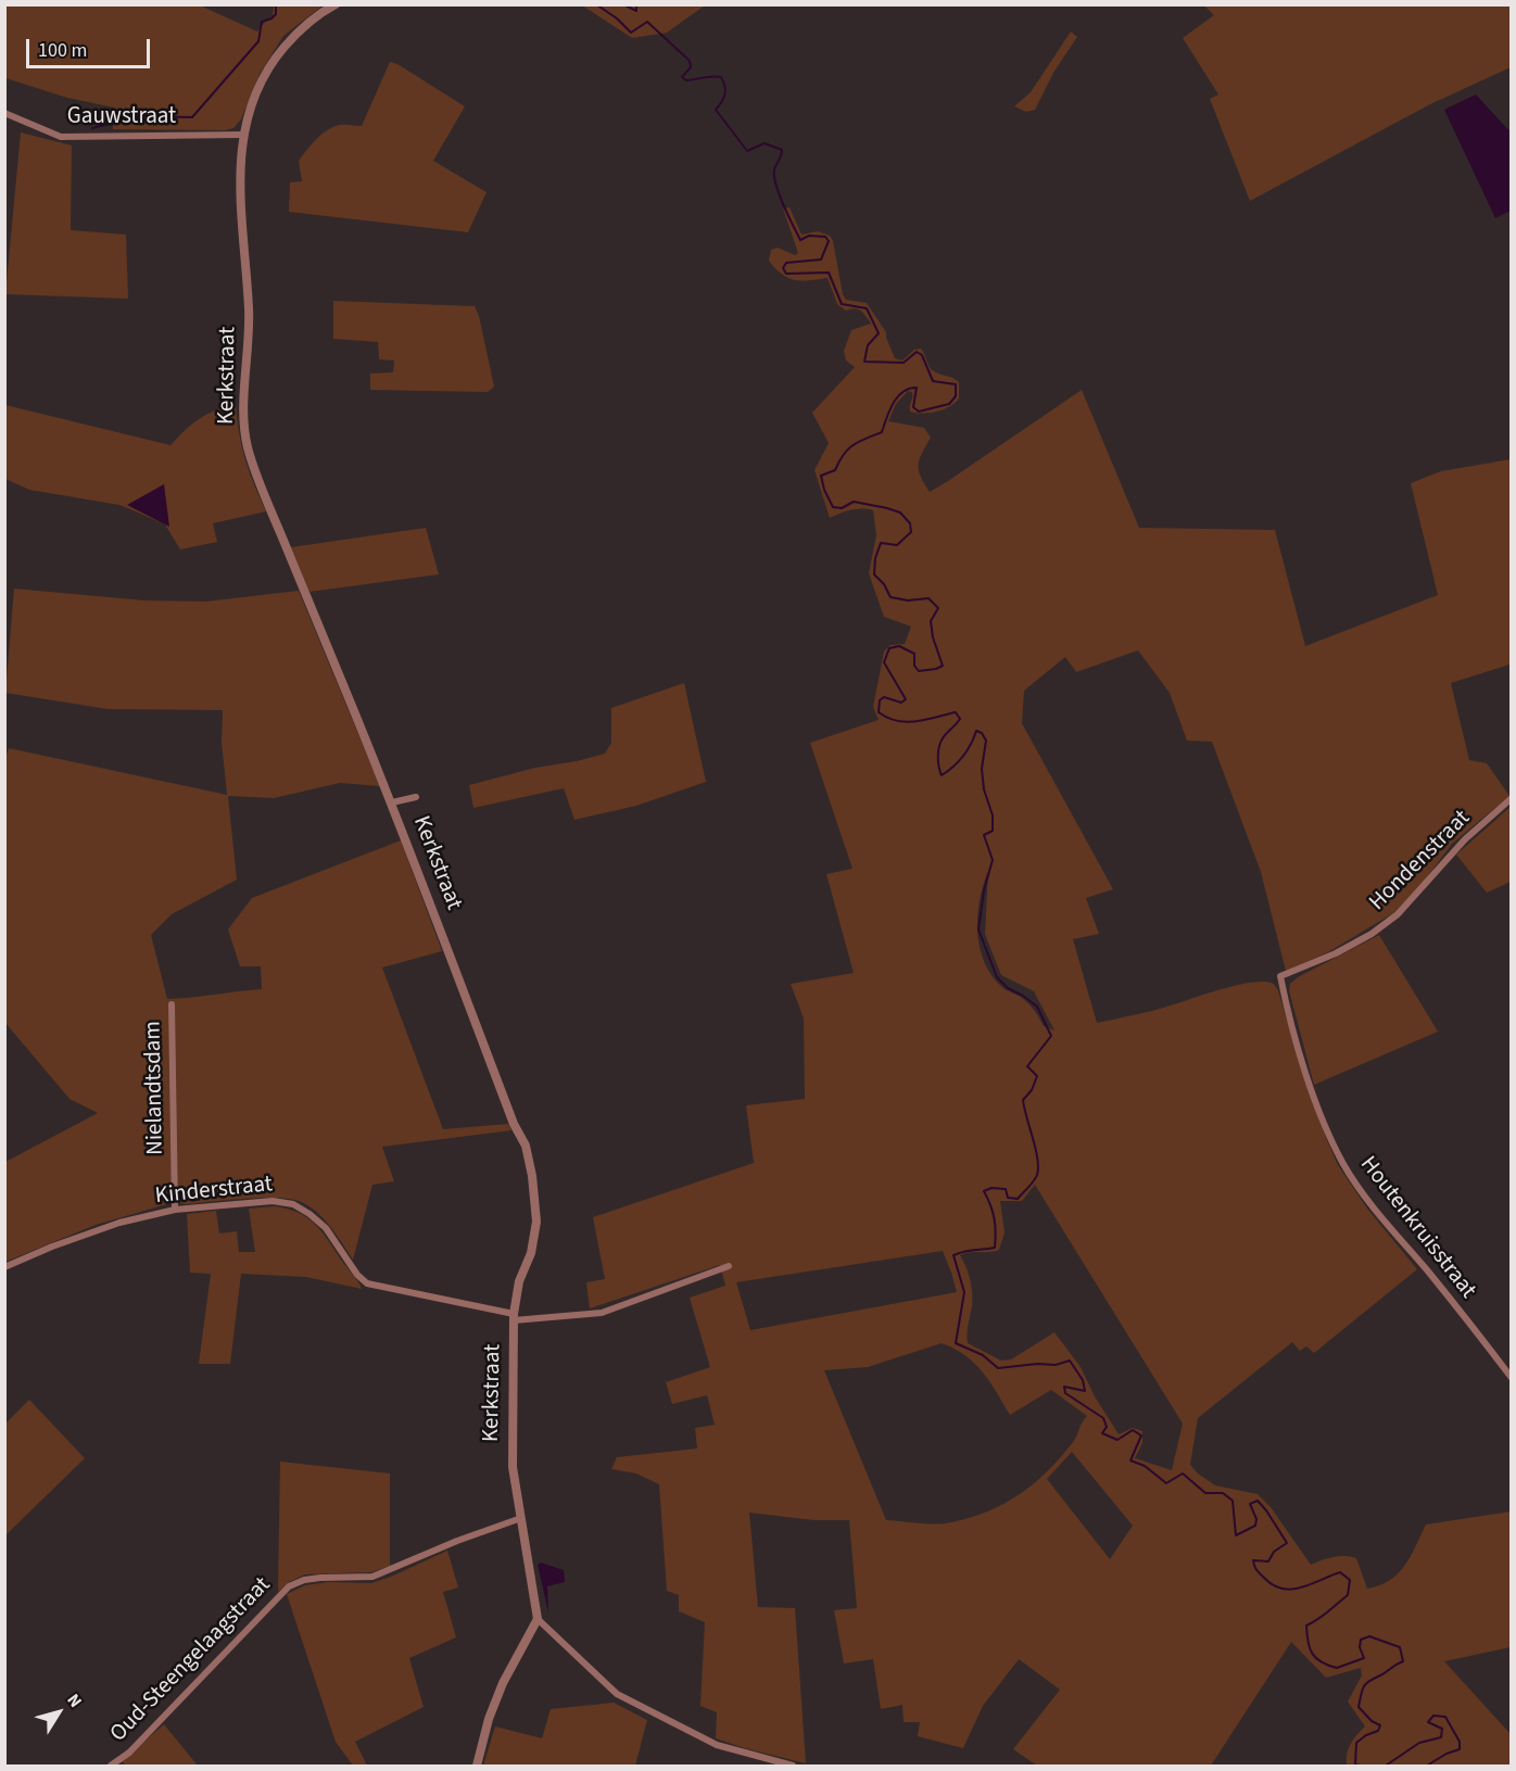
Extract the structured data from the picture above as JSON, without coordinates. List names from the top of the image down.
{
  "streets": {
    "street": [
      "Gauwstraat",
      "Kerkstraat",
      "Hondenstraat",
      "Nielandtsdam",
      "Kinderstraat",
      "Houtenkruisstraat",
      "Oud-Steengelaagstraat"
    ]
  },
  "crossings": [
    ["Gauwstraat", "Kerkstraat"],
    ["Kerkstraat", "Kinderstraat"],
    ["Kerkstraat", "Oud-Steengelaagstraat"],
    ["Hondenstraat", "Houtenkruisstraat"],
    ["Nielandtsdam", "Kinderstraat"]
  ],
  "scale_bar": "100 m",
  "north": "top right"
}
